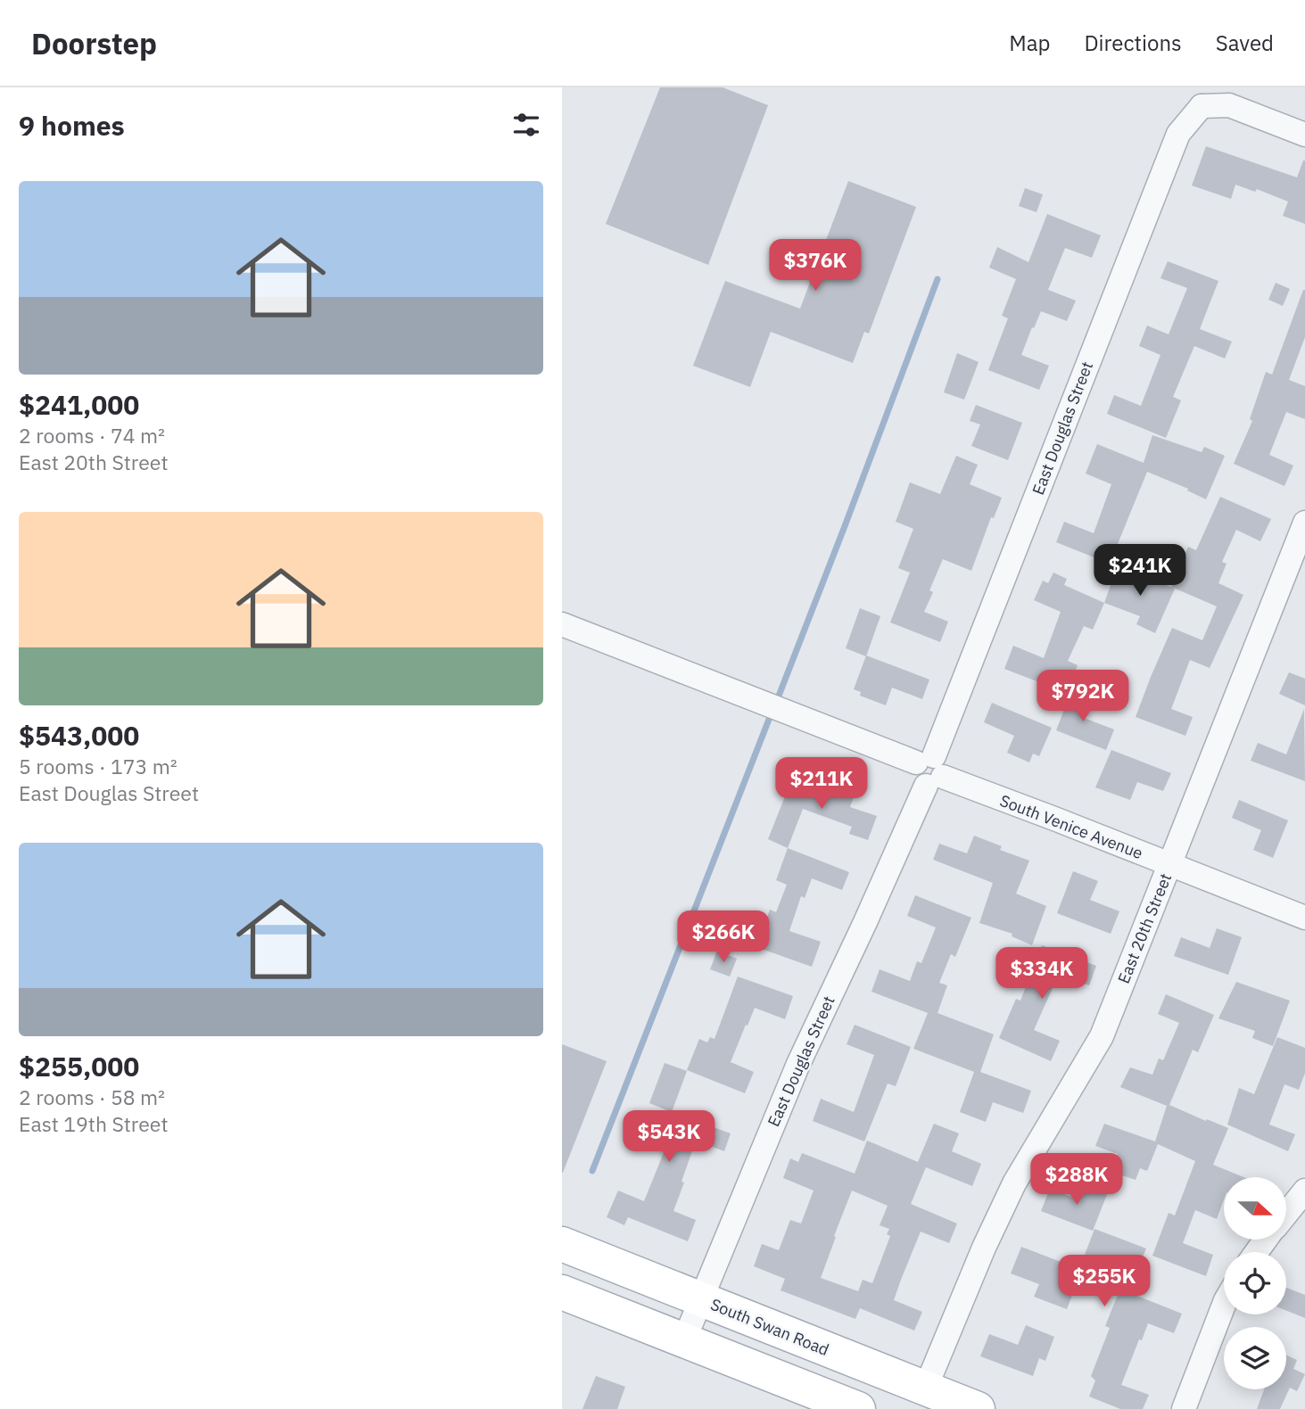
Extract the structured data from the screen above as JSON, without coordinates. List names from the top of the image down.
{
  "streets": {
    "main road": ["South Swan Road"],
    "street": ["East Douglas Street", "South Venice Avenue", "East 20th Street"]
  },
  "crossings": [
    ["East Douglas Street", "South Venice Avenue"],
    ["East Douglas Street", "South Swan Road"],
    ["South Venice Avenue", "East 20th Street"],
    ["East 20th Street", "South Swan Road"]
  ],
  "north": "right",
  "page": {
    "header": "Doorstep",
    "nav": ["Map", "Directions", "Saved"],
    "heading": "9 homes",
    "list": [
      {
        "name": "$241,000",
        "note": "2 rooms · 74 m² · East 20th Street"
      },
      {
        "name": "$543,000",
        "note": "5 rooms · 173 m² · East Douglas Street"
      },
      {
        "name": "$255,000",
        "note": "2 rooms · 58 m² · East 19th Street"
      }
    ],
    "price": [
      "$376K",
      "$241K",
      "$792K",
      "$211K",
      "$266K",
      "$334K",
      "$543K",
      "$288K",
      "$255K"
    ]
  }
}
